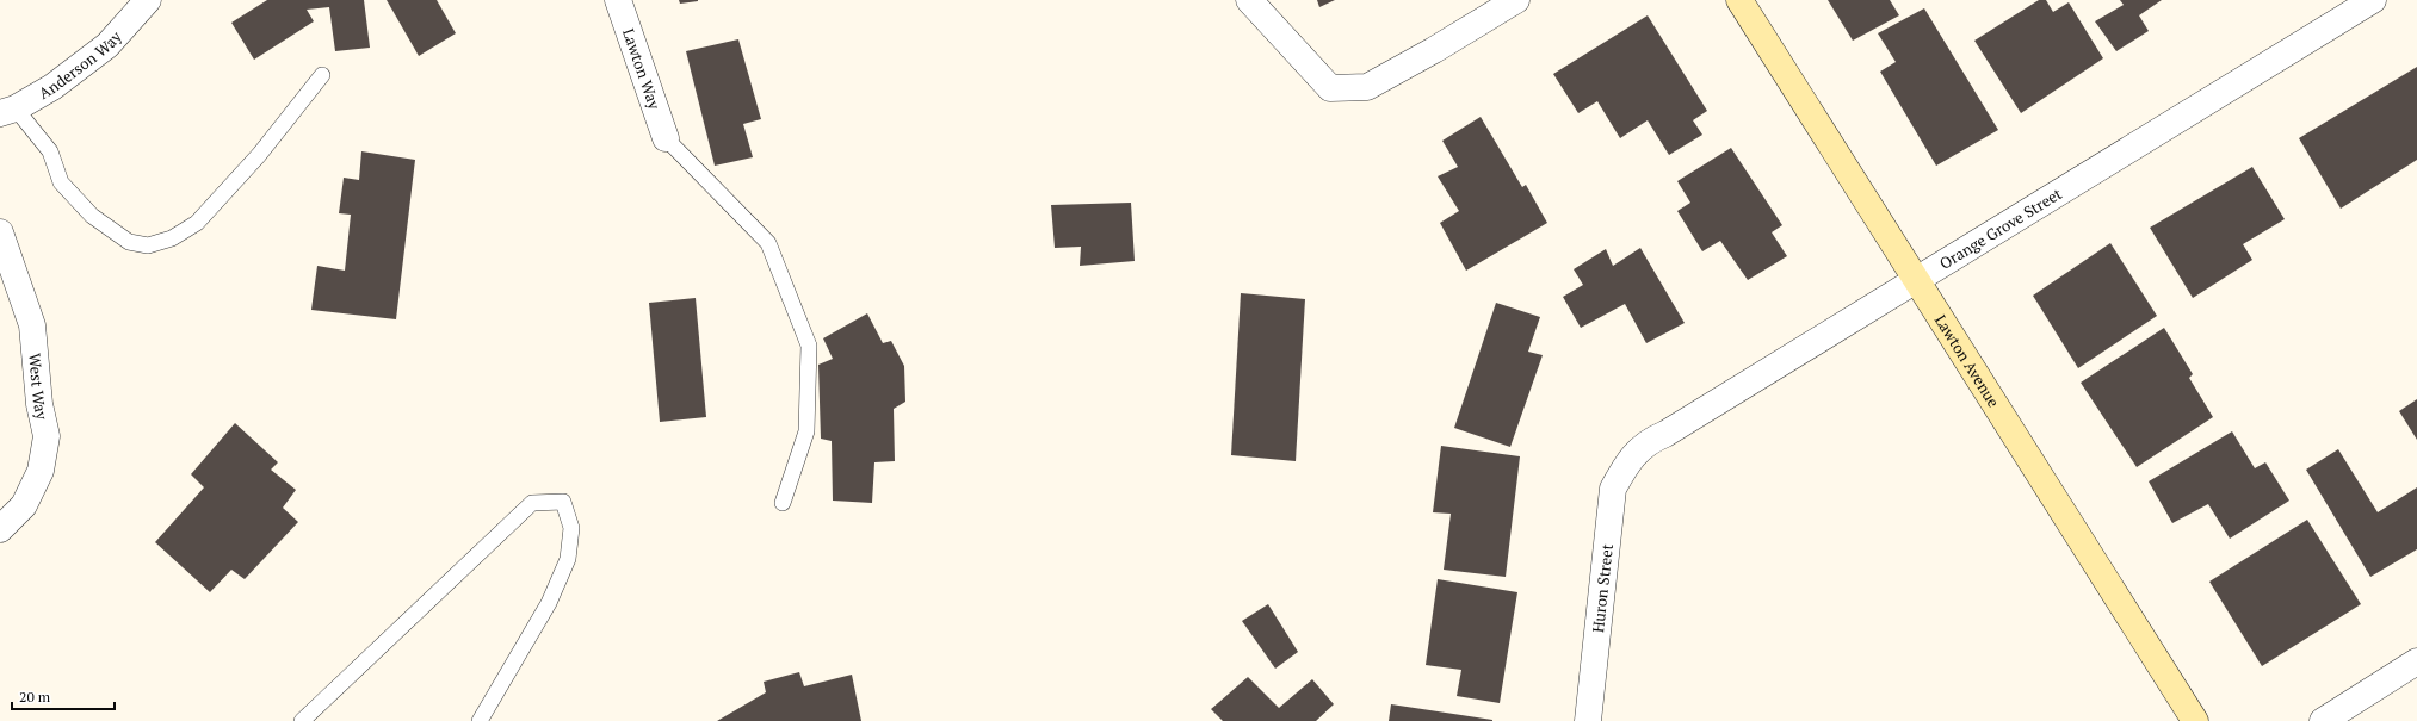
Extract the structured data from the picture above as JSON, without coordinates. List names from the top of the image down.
{
  "streets": {
    "street": [
      "Anderson Way",
      "Lawton Way",
      "Orange Grove Street",
      "Lawton Avenue",
      "West Way",
      "Huron Street"
    ]
  },
  "crossings": [
    ["Orange Grove Street", "Lawton Avenue"],
    ["Orange Grove Street", "Huron Street"]
  ],
  "scale_bar": "20 m"
}
